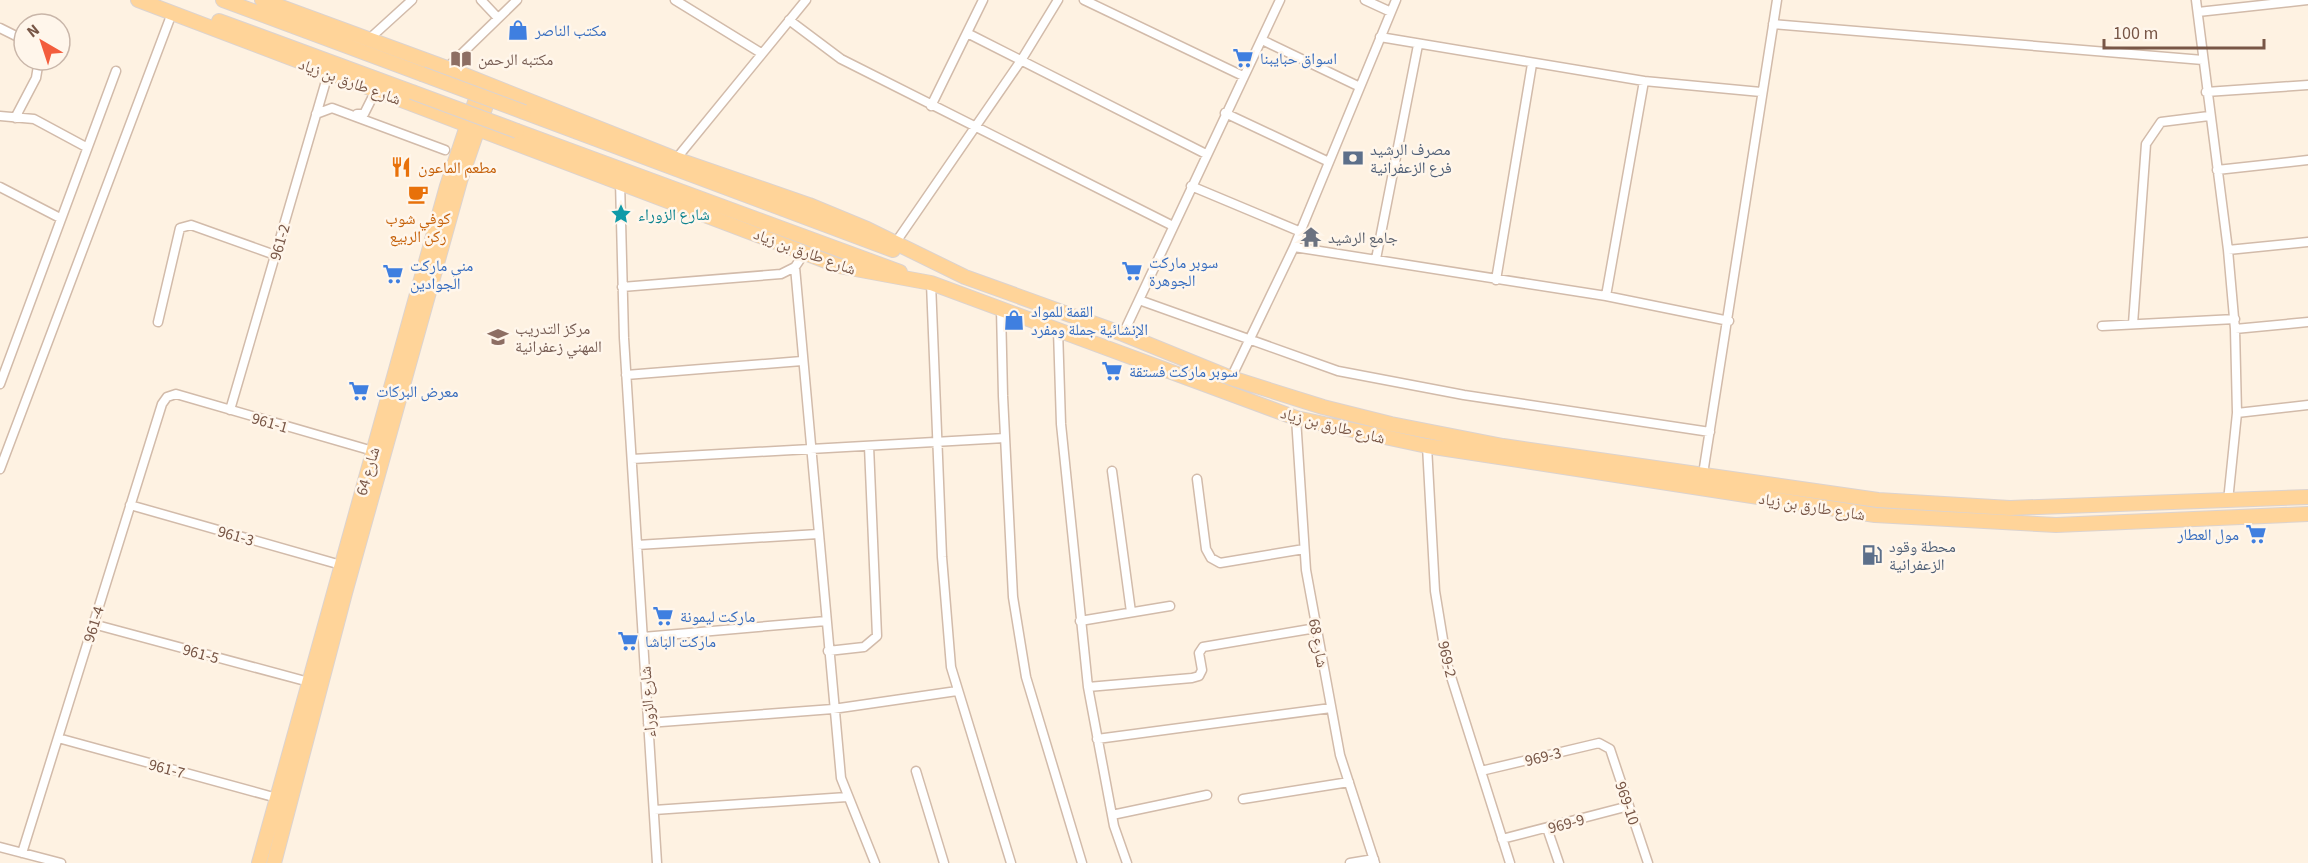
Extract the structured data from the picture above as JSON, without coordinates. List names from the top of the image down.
{
  "streets": {
    "main road": ["شارع طارق بن زياد", "شارع 64"],
    "street": [
      "961-2",
      "961-1",
      "961-3",
      "961-4",
      "شارع 68",
      "961-5",
      "969-2",
      "شارع الزوراء",
      "969-3",
      "961-7",
      "969-10",
      "969-9"
    ]
  },
  "crossings": [
    ["شارع طارق بن زياد", "961-2"],
    ["شارع طارق بن زياد", "شارع 64"],
    ["شارع طارق بن زياد", "شارع 68"],
    ["شارع طارق بن زياد", "969-2"],
    ["شارع طارق بن زياد", "شارع الزوراء"],
    ["961-2", "961-1"],
    ["961-1", "شارع 64"],
    ["961-1", "961-4"],
    ["شارع 64", "961-3"],
    ["شارع 64", "961-5"],
    ["شارع 64", "961-7"],
    ["961-3", "961-4"],
    ["961-4", "961-5"],
    ["961-4", "961-7"],
    ["969-2", "969-3"],
    ["969-2", "969-9"],
    ["969-3", "969-10"],
    ["969-10", "969-9"]
  ],
  "places": {
    "shop": ["مكتب الناصر", "القمة للمواد الإنشائية جملة ومفرد"],
    "supermarket": [
      "اسواق حبايبنا",
      "سوبر ماركت الجوهرة",
      "مني ماركت الجوادين",
      "سوبر ماركت فستقة",
      "معرض البركات",
      "مول العطار",
      "ماركت ليمونة",
      "ماركت الباشا"
    ],
    "library": ["مكتبه الرحمن"],
    "bank": ["مصرف الرشيد فرع الزعفرانية"],
    "restaurant": ["مطعم الماعون"],
    "cafe": ["كوفي شوب ركن الربيع"],
    "place": ["شارع الزوراء"],
    "temple": ["جامع الرشيد"],
    "school or university": ["مركز التدريب المهني زعفرانية"],
    "fuel station": ["محطة وقود الزعفرانية"]
  },
  "scale_bar": "100 m",
  "north": "top left"
}
